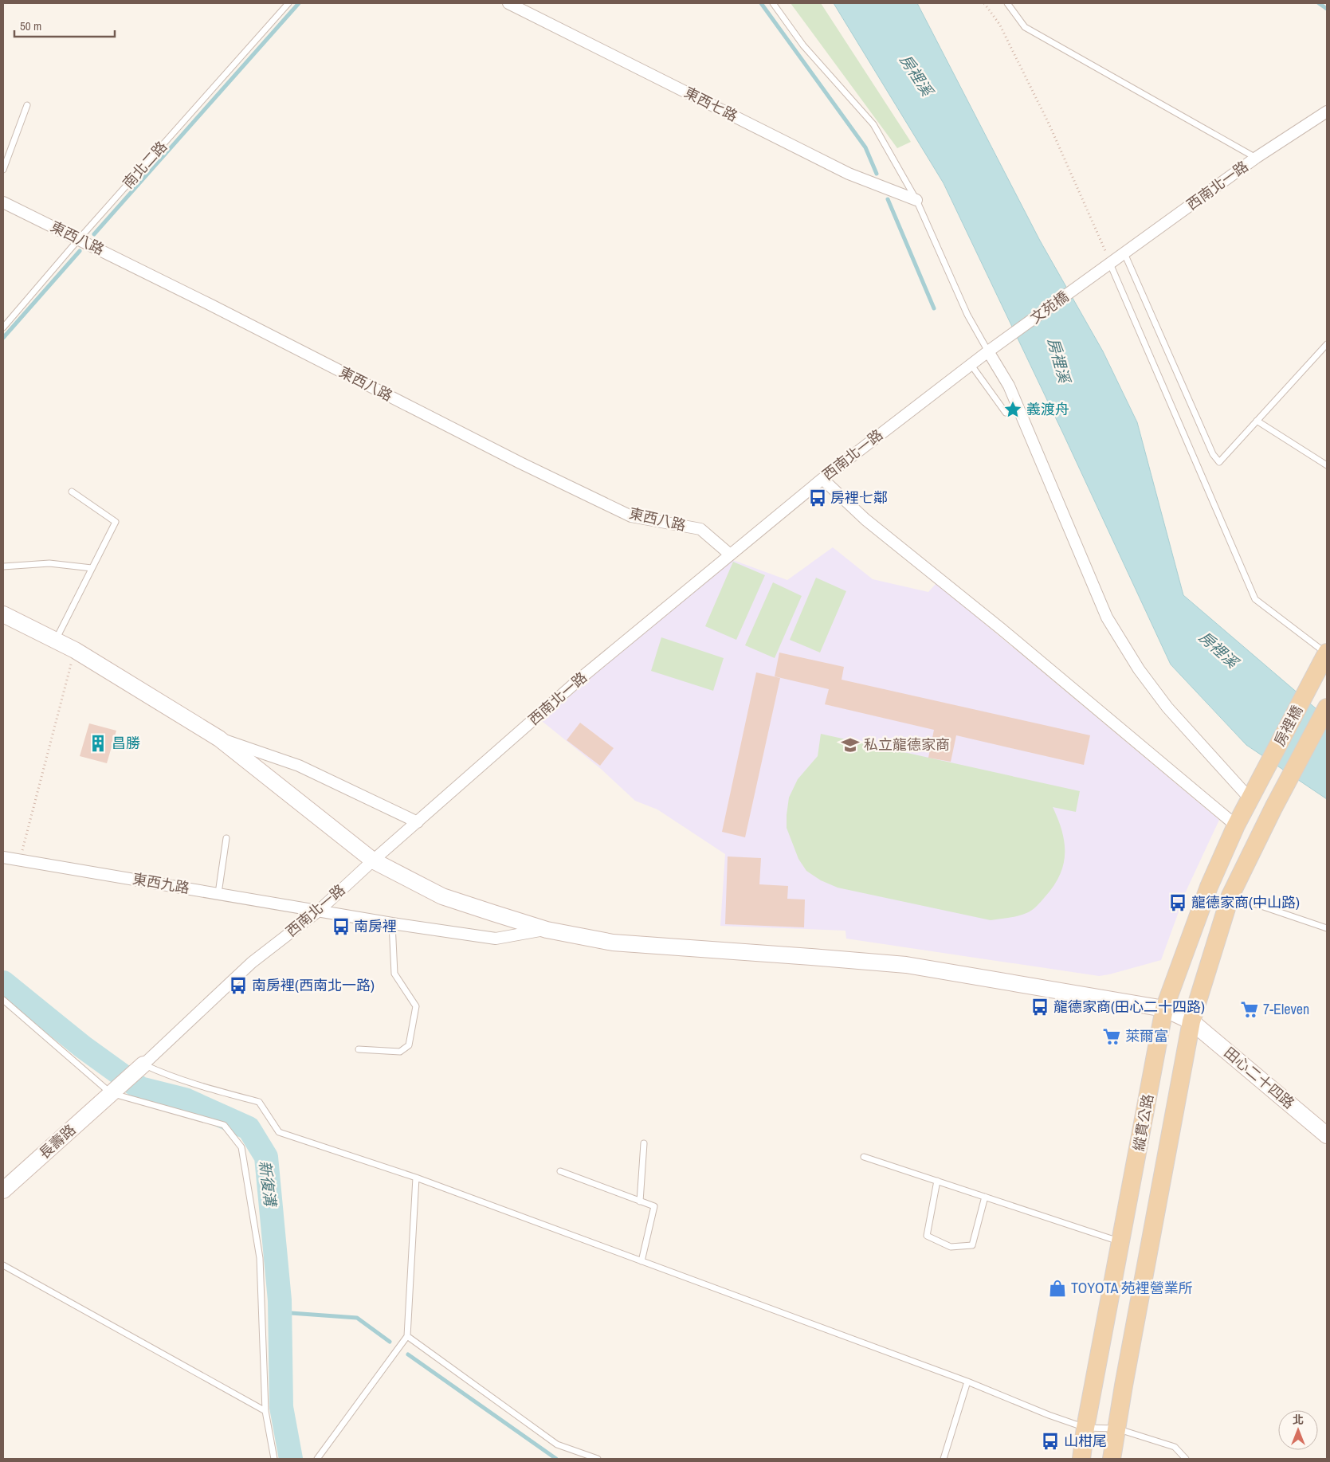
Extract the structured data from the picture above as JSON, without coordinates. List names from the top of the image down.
{
  "streets": {
    "main road": [
      "房裡橋",
      "田心二十四路",
      "縱貫公路",
      "長壽路"
    ],
    "street": [
      "東西七路",
      "西南北一路",
      "東西八路",
      "文苑橋",
      "東西九路"
    ],
    "lane": ["南北二路"]
  },
  "crossings": [
    ["南北二路", "東西八路"],
    ["西南北一路", "東西八路"],
    ["西南北一路", "文苑橋"],
    ["西南北一路", "東西九路"],
    ["西南北一路", "田心二十四路"],
    ["西南北一路", "長壽路"],
    ["房裡橋", "縱貫公路"],
    ["東西九路", "田心二十四路"],
    ["田心二十四路", "縱貫公路"]
  ],
  "water": ["房裡溪", "新復溝"],
  "places": {
    "place": ["義渡舟"],
    "bus stop": [
      "房裡七鄰",
      "龍德家商(中山路)",
      "南房裡",
      "南房裡(西南北一路)",
      "龍德家商(田心二十四路)",
      "山柑尾"
    ],
    "building": ["昌勝"],
    "school or university": ["私立龍德家商"],
    "supermarket": ["7-Eleven", "萊爾富"],
    "shop": ["TOYOTA 苑裡營業所"]
  },
  "scale_bar": "50 m",
  "north": "top"
}
